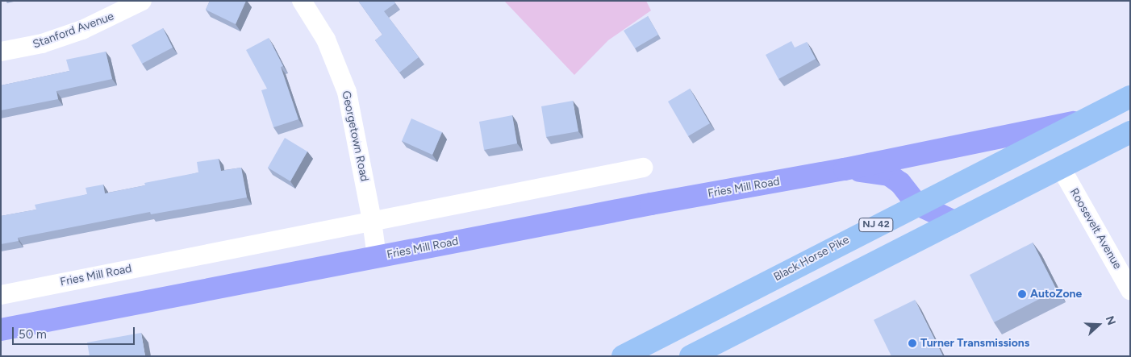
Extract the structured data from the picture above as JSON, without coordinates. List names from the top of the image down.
{
  "streets": {
    "highway": ["NJ 42", "Black Horse Pike"],
    "main road": ["Fries Mill Road"],
    "street": ["Stanford Avenue", "Georgetown Road", "Roosevelt Avenue"]
  },
  "crossings": [
    ["Georgetown Road", "Fries Mill Road"],
    ["Fries Mill Road", "Black Horse Pike"]
  ],
  "places": ["AutoZone", "Turner Transmissions"],
  "scale_bar": "50 m",
  "north": "right"
}
